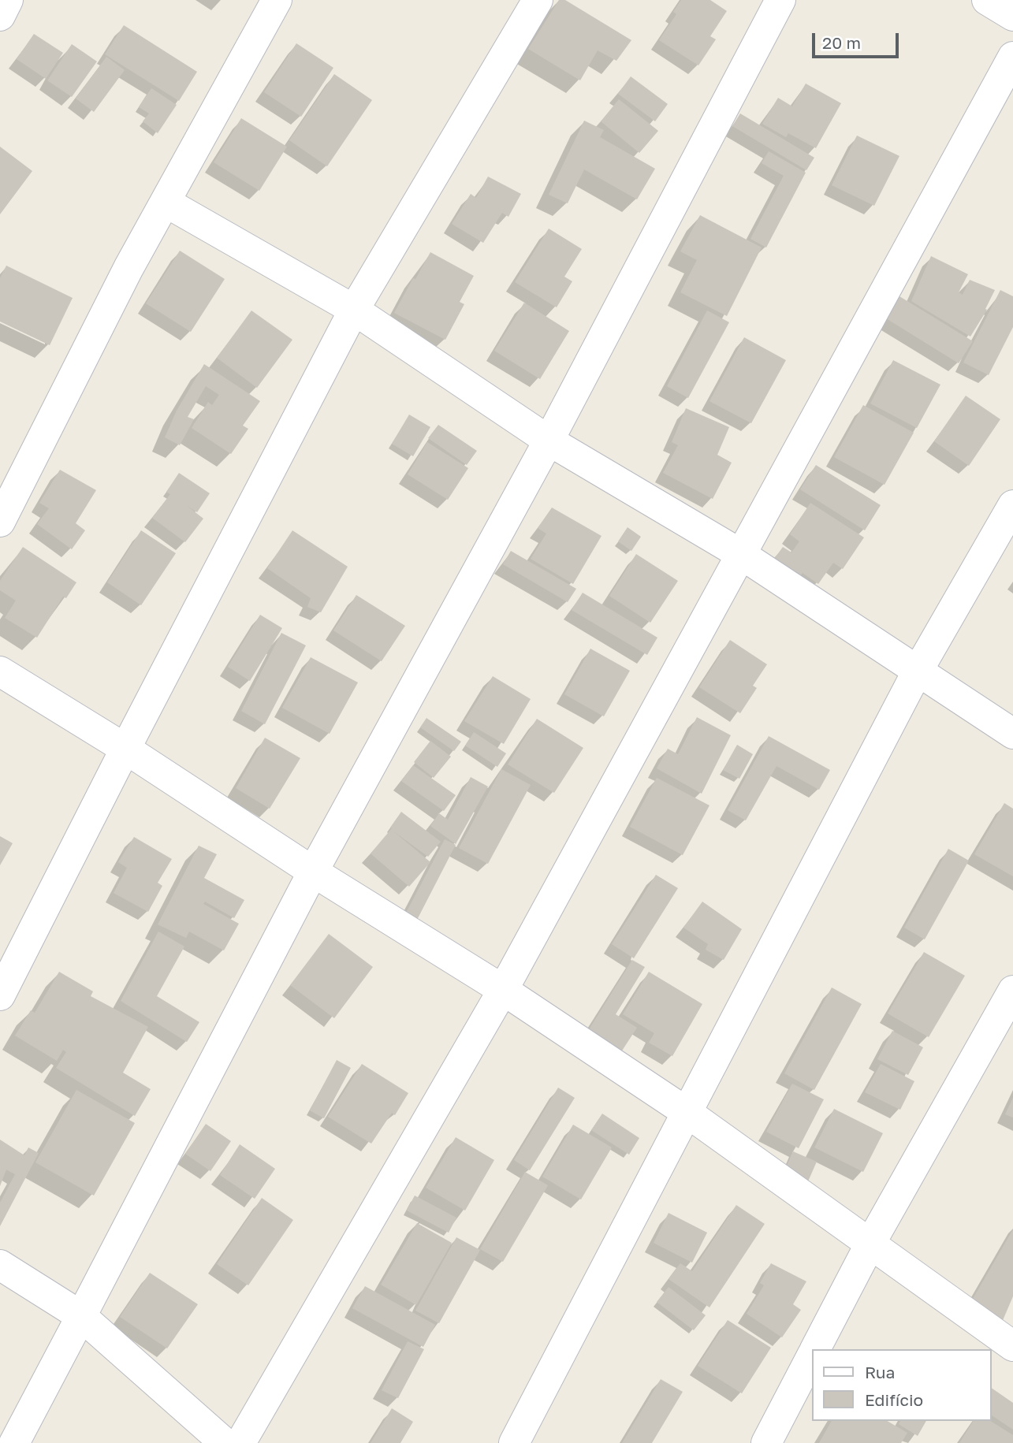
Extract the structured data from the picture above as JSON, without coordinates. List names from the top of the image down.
{
  "legend": ["Rua", "Edifício"],
  "scale_bar": "20 m"
}
